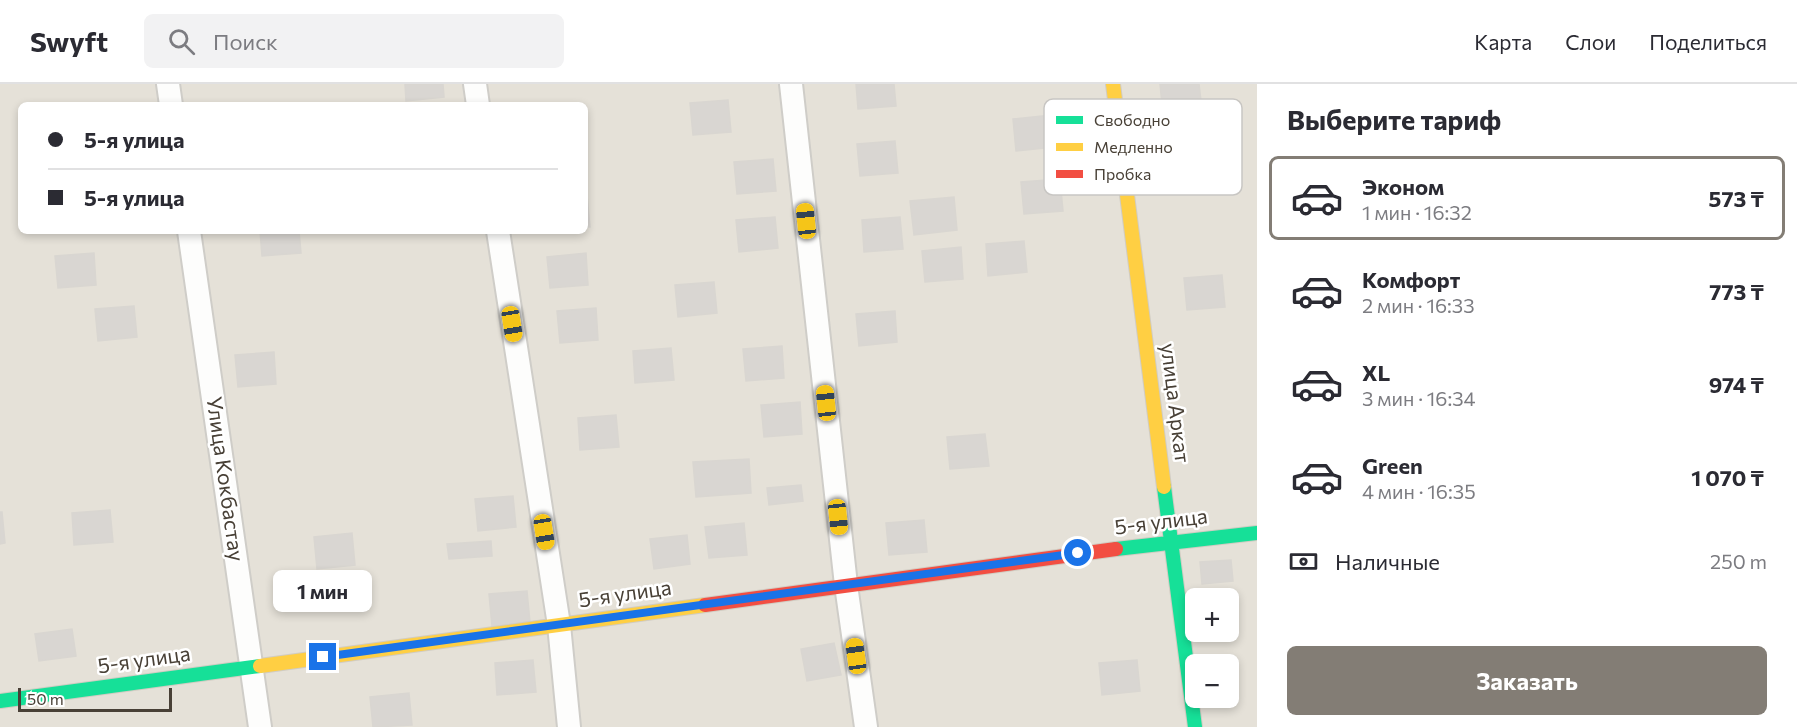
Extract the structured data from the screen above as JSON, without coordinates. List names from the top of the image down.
{
  "streets": {
    "street": ["улица Аркат", "Улица Кокбастау", "5-я улица"]
  },
  "crossings": [
    ["улица Аркат", "5-я улица"],
    ["Улица Кокбастау", "5-я улица"]
  ],
  "legend": ["Свободно", "Медленно", "Пробка"],
  "scale_bar": "50 m",
  "page": {
    "header": "Swyft",
    "search": "Поиск",
    "nav": ["Карта", "Слои", "Поделиться"],
    "heading": "Выберите тариф",
    "banner": ["5-я улица", "5-я улица"],
    "list": [
      {
        "name": "Эконом",
        "note": "1 мин · 16:32",
        "value": "573 ₸"
      },
      {
        "name": "Комфорт",
        "note": "2 мин · 16:33",
        "value": "773 ₸"
      },
      {
        "name": "XL",
        "note": "3 мин · 16:34",
        "value": "974 ₸"
      },
      {
        "name": "Green",
        "note": "4 мин · 16:35",
        "value": "1 070 ₸"
      }
    ],
    "pay": ["Наличные", "250 m"],
    "bubble": "1 мин",
    "map_buttons": ["+", "−"],
    "buttons": "Заказать",
    "scale": "50 m"
  }
}
